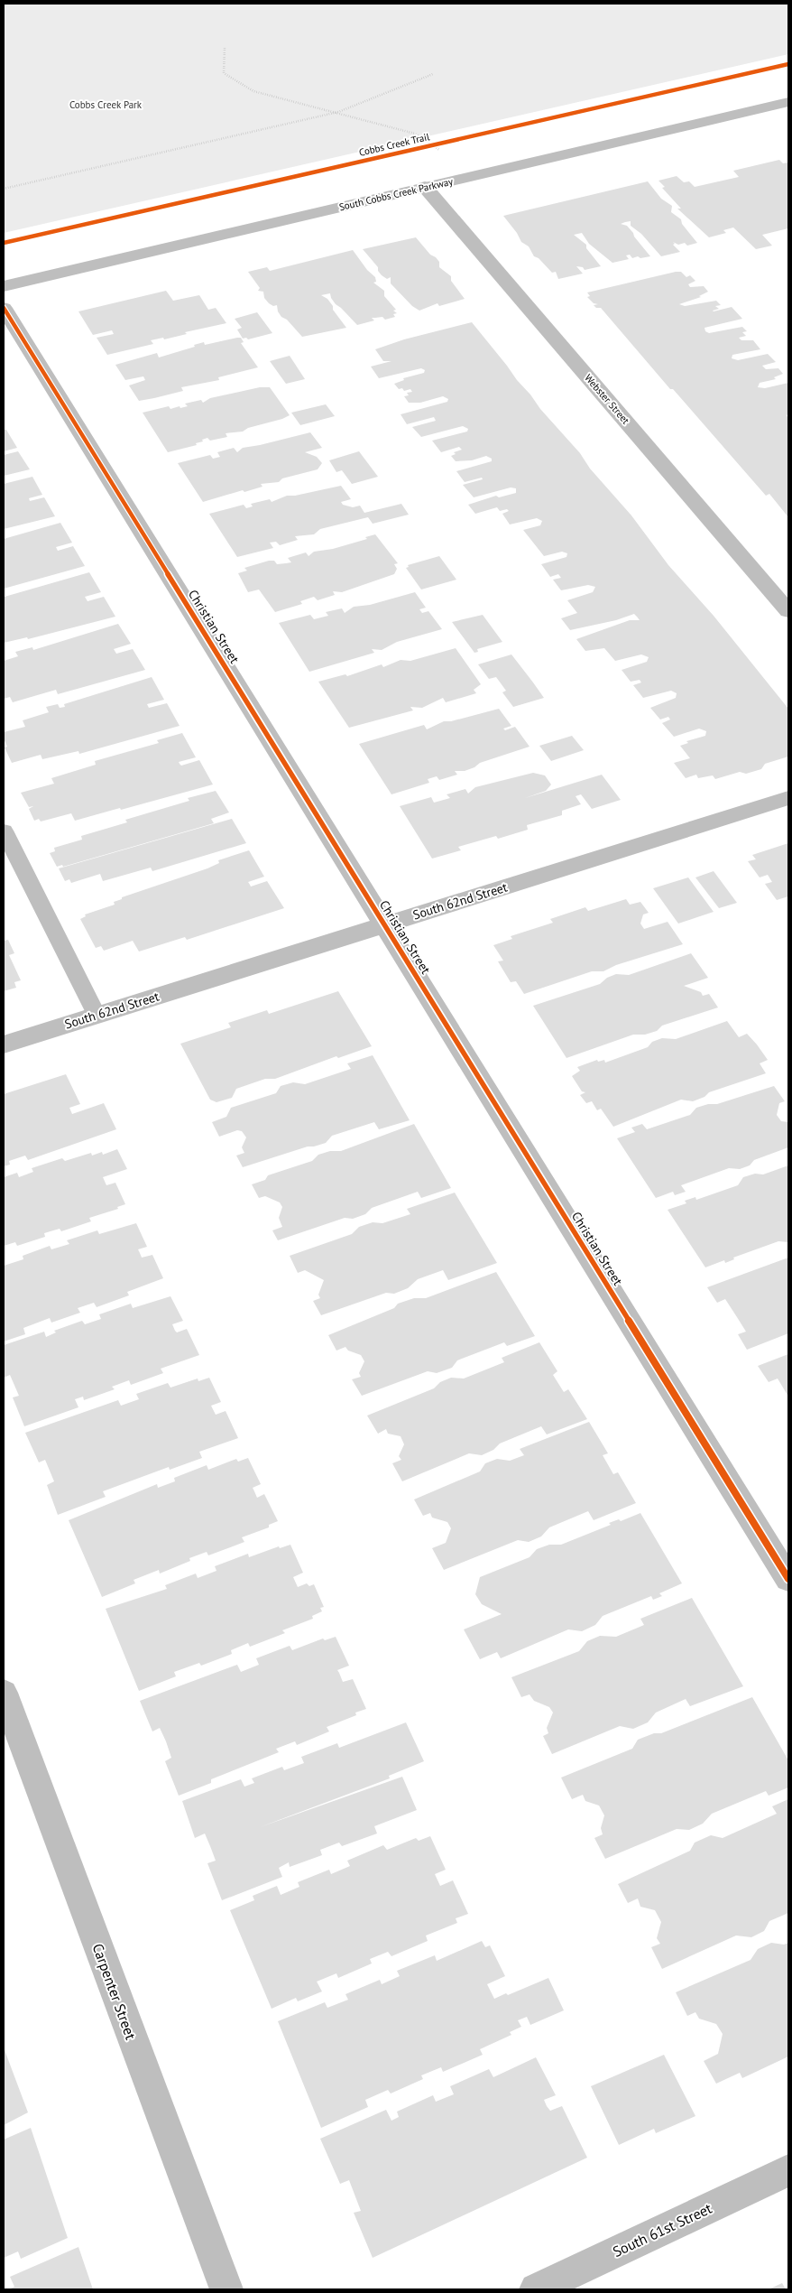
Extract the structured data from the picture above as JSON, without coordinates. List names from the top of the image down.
{
  "streets": {
    "street": [
      "South Cobbs Creek Parkway",
      "Webster Street",
      "Christian Street",
      "South 62nd Street",
      "Carpenter Street",
      "South 61st Street"
    ],
    "cycle path": ["Cobbs Creek Trail"]
  },
  "crossings": [
    ["South Cobbs Creek Parkway", "Webster Street"],
    ["Christian Street", "South 62nd Street"]
  ],
  "parks": ["Cobbs Creek Park"]
}
